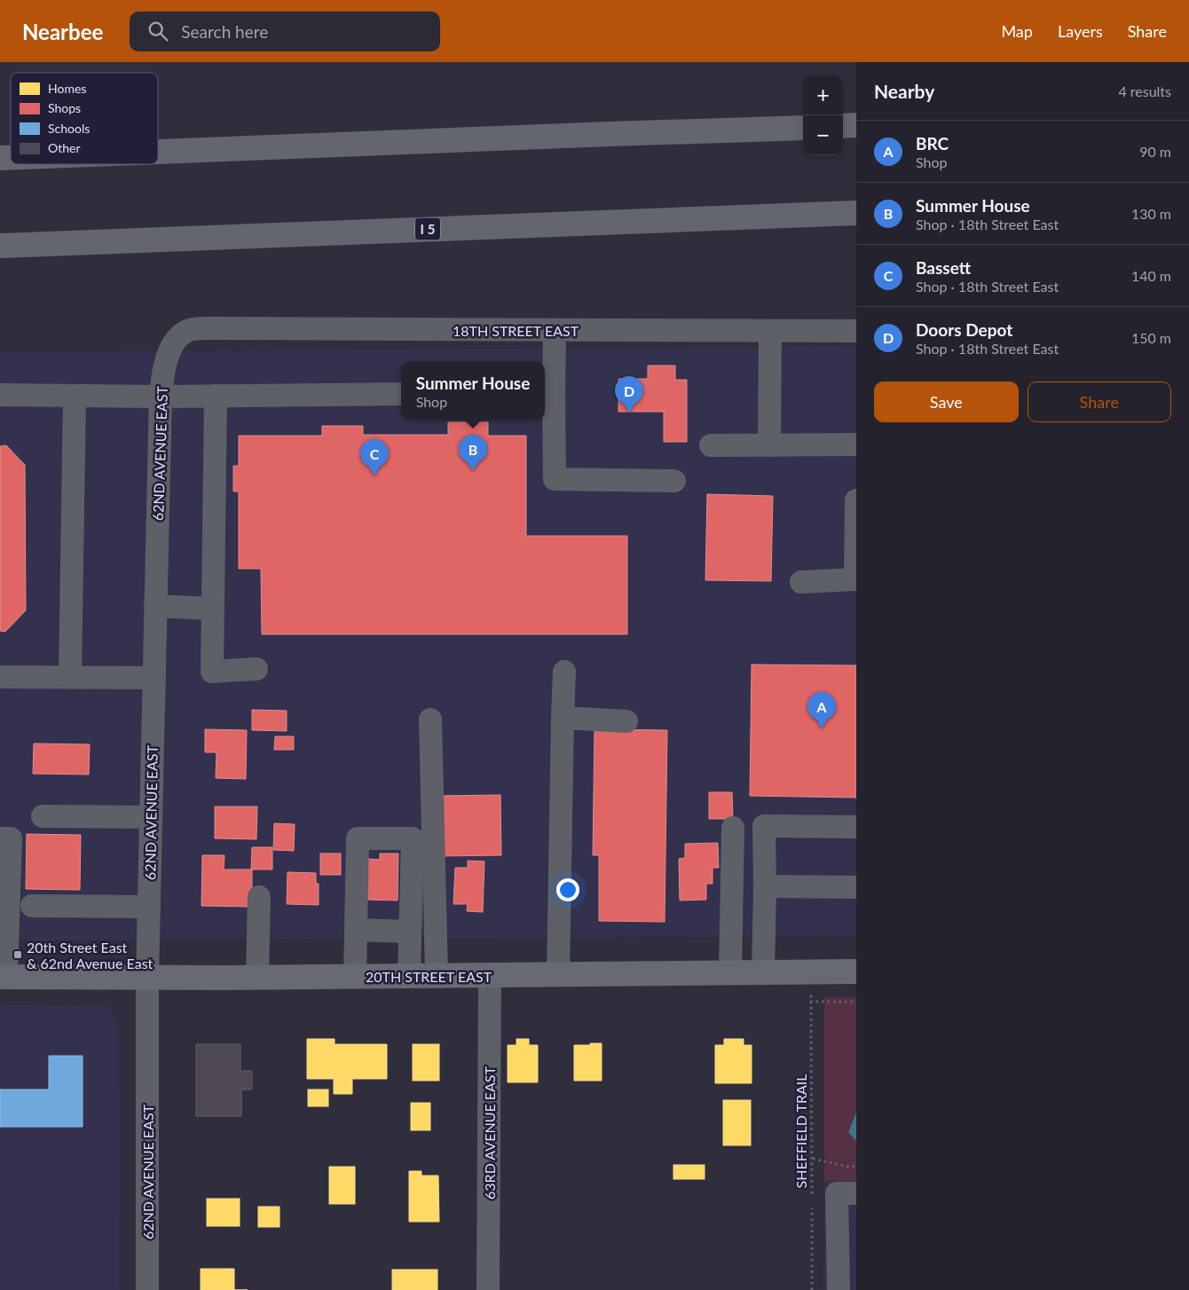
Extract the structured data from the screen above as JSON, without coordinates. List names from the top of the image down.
{
  "streets": {
    "highway": ["I 5"],
    "main road": ["20TH STREET EAST"],
    "street": ["18TH STREET EAST", "62ND AVENUE EAST", "63RD AVENUE EAST"],
    "path": ["SHEFFIELD TRAIL"]
  },
  "crossings": [
    ["18TH STREET EAST", "62ND AVENUE EAST"],
    ["62ND AVENUE EAST", "20TH STREET EAST"],
    ["20TH STREET EAST", "SHEFFIELD TRAIL"],
    ["20TH STREET EAST", "63RD AVENUE EAST"]
  ],
  "places": {
    "transit": ["20th Street East & 62nd Avenue East"]
  },
  "legend": [
    "Homes",
    "Shops",
    "Schools",
    "Other"
  ],
  "page": {
    "header": "Nearbee",
    "search": "Search here",
    "nav": ["Map", "Layers", "Share"],
    "heading": ["Nearby", "4 results"],
    "map_buttons": ["+", "−"],
    "list": [
      {
        "mark": "A",
        "name": "BRC",
        "note": "Shop",
        "value": "90 m"
      },
      {
        "mark": "B",
        "name": "Summer House",
        "note": "Shop · 18th Street East",
        "value": "130 m"
      },
      {
        "mark": "C",
        "name": "Bassett",
        "note": "Shop · 18th Street East",
        "value": "140 m"
      },
      {
        "mark": "D",
        "name": "Doors Depot",
        "note": "Shop · 18th Street East",
        "value": "150 m"
      }
    ],
    "popup": ["Summer House", "Shop"],
    "buttons": ["Save", "Share"],
    "pins": [
      "D",
      "B",
      "C",
      "A"
    ]
  }
}
